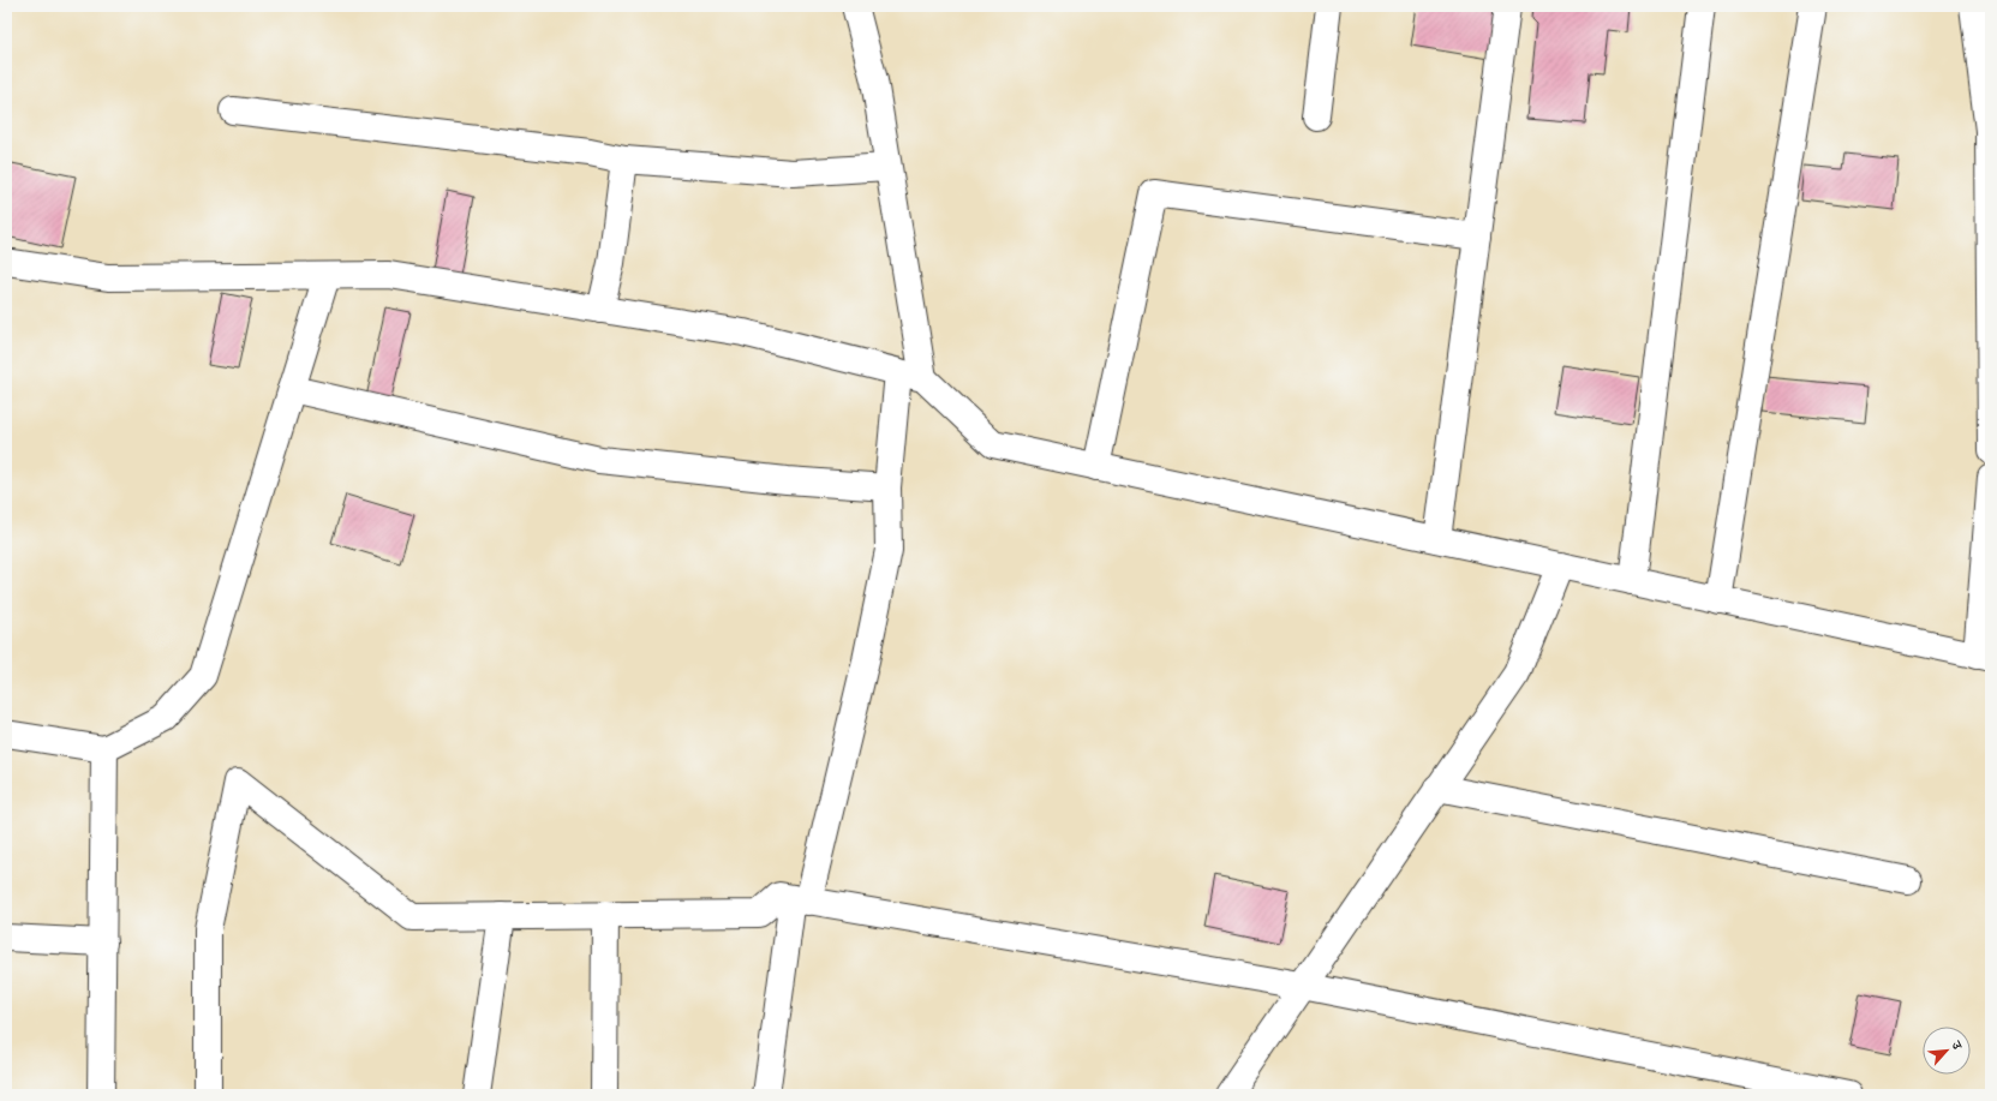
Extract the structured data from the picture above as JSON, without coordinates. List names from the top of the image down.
{
  "north": "top right"
}
